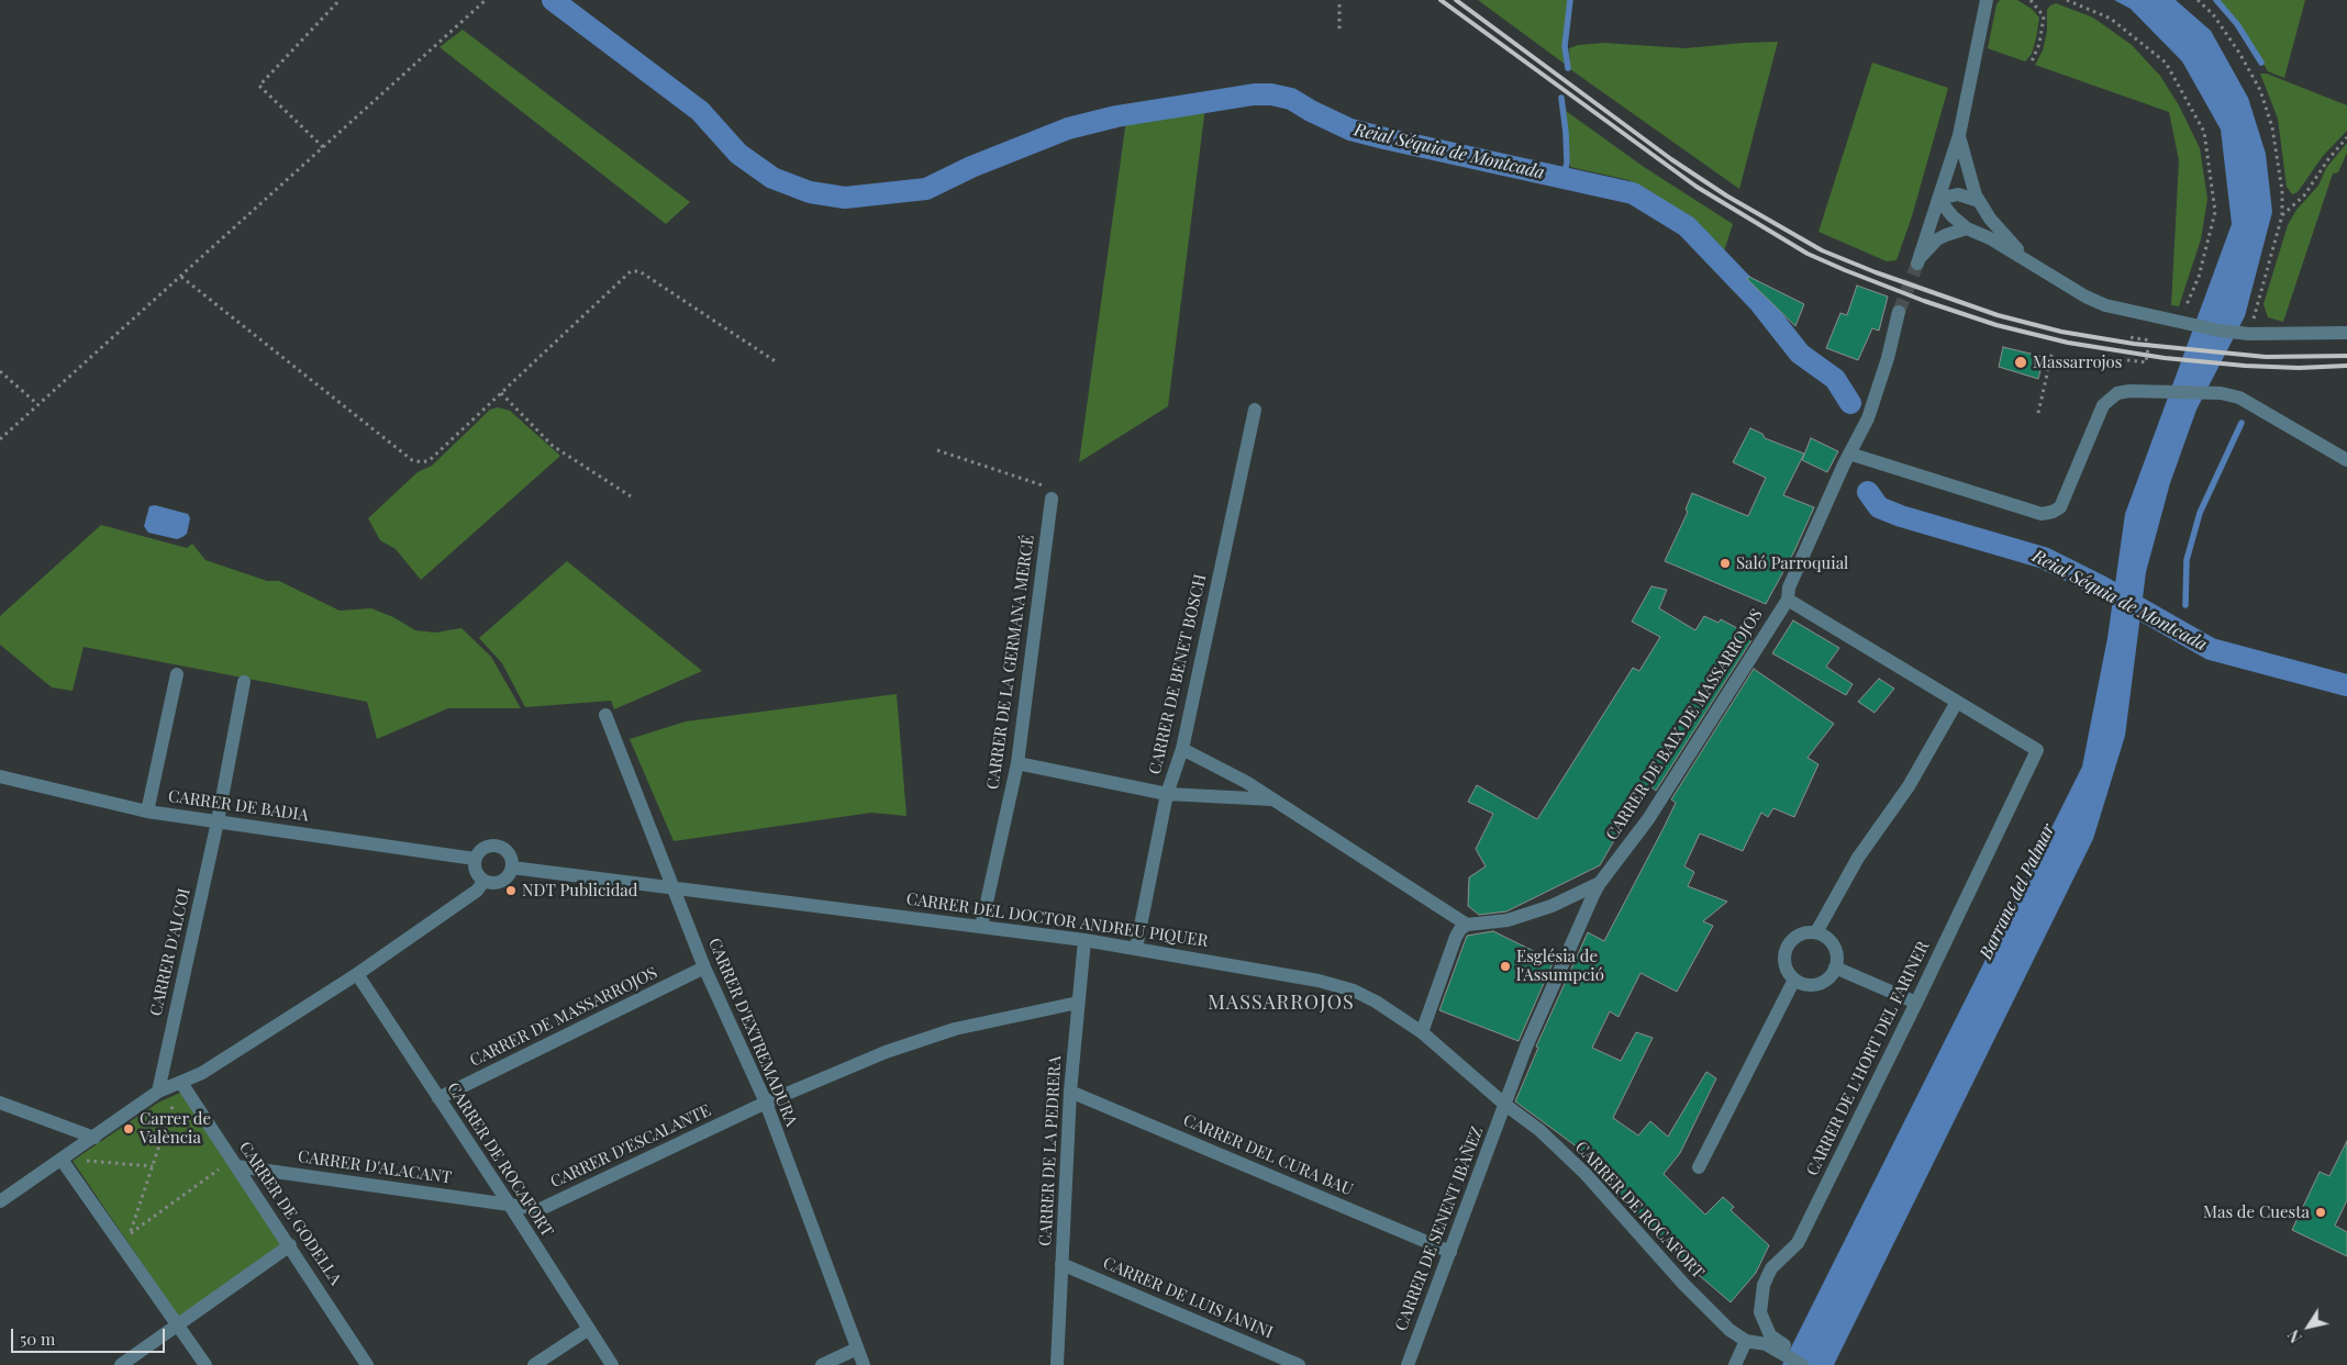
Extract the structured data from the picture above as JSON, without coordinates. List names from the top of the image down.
{
  "streets": {
    "street": [
      "CARRER DE LA GERMANA MERCÉ",
      "CARRER DE BENET BOSCH",
      "CARRER DE BAIX DE MASSARROJOS",
      "CARRER DE BADIA",
      "CARRER DEL DOCTOR ANDREU PIQUER",
      "CARRER D'ALCOI",
      "CARRER DE MASSARROJOS",
      "CARRER D'EXTREMADURA",
      "CARRER DE L'HORT DEL FARINER",
      "CARRER D'ESCALANTE",
      "CARRER DE LA PEDRERA",
      "CARRER DEL CURA BAU",
      "CARRER DE ROCAFORT",
      "CARRER D'ALACANT",
      "CARRER DE GODELLA",
      "CARRER DE SENENT IBÀÑEZ",
      "CARRER DE LUIS JANINI"
    ]
  },
  "crossings": [
    ["CARRER DE LA GERMANA MERCÉ", "CARRER DEL DOCTOR ANDREU PIQUER"],
    ["CARRER DE BENET BOSCH", "CARRER DEL DOCTOR ANDREU PIQUER"],
    ["CARRER DE BAIX DE MASSARROJOS", "CARRER DEL DOCTOR ANDREU PIQUER"],
    ["CARRER DE BAIX DE MASSARROJOS", "CARRER DE ROCAFORT"],
    ["CARRER DE BAIX DE MASSARROJOS", "CARRER DE SENENT IBÀÑEZ"],
    ["CARRER DE BADIA", "CARRER D'ALCOI"],
    ["CARRER DEL DOCTOR ANDREU PIQUER", "CARRER D'EXTREMADURA"],
    ["CARRER DEL DOCTOR ANDREU PIQUER", "CARRER DE LA PEDRERA"],
    ["CARRER DEL DOCTOR ANDREU PIQUER", "CARRER DE ROCAFORT"],
    ["CARRER DEL DOCTOR ANDREU PIQUER", "CARRER DE SENENT IBÀÑEZ"],
    ["CARRER DE MASSARROJOS", "CARRER D'EXTREMADURA"],
    ["CARRER DE MASSARROJOS", "CARRER DE ROCAFORT"],
    ["CARRER D'EXTREMADURA", "CARRER D'ESCALANTE"],
    ["CARRER DE L'HORT DEL FARINER", "CARRER DE ROCAFORT"],
    ["CARRER D'ESCALANTE", "CARRER DE LA PEDRERA"],
    ["CARRER D'ESCALANTE", "CARRER DE ROCAFORT"],
    ["CARRER D'ESCALANTE", "CARRER D'ALACANT"],
    ["CARRER DE LA PEDRERA", "CARRER DEL CURA BAU"],
    ["CARRER DE LA PEDRERA", "CARRER DE LUIS JANINI"],
    ["CARRER DEL CURA BAU", "CARRER DE SENENT IBÀÑEZ"],
    ["CARRER DE ROCAFORT", "CARRER D'ALACANT"],
    ["CARRER DE ROCAFORT", "CARRER DE SENENT IBÀÑEZ"],
    ["CARRER D'ALACANT", "CARRER DE GODELLA"]
  ],
  "districts": ["MASSARROJOS"],
  "water": ["Reial Séquia de Montcada", "Barranc del Palmar"],
  "places": [
    "Massarrojos",
    "Saló Parroquial",
    "NDT Publicidad",
    "Església de l'Assumpció",
    "Carrer de València",
    "Mas de Cuesta"
  ],
  "scale_bar": "50 m",
  "north": "bottom left"
}
